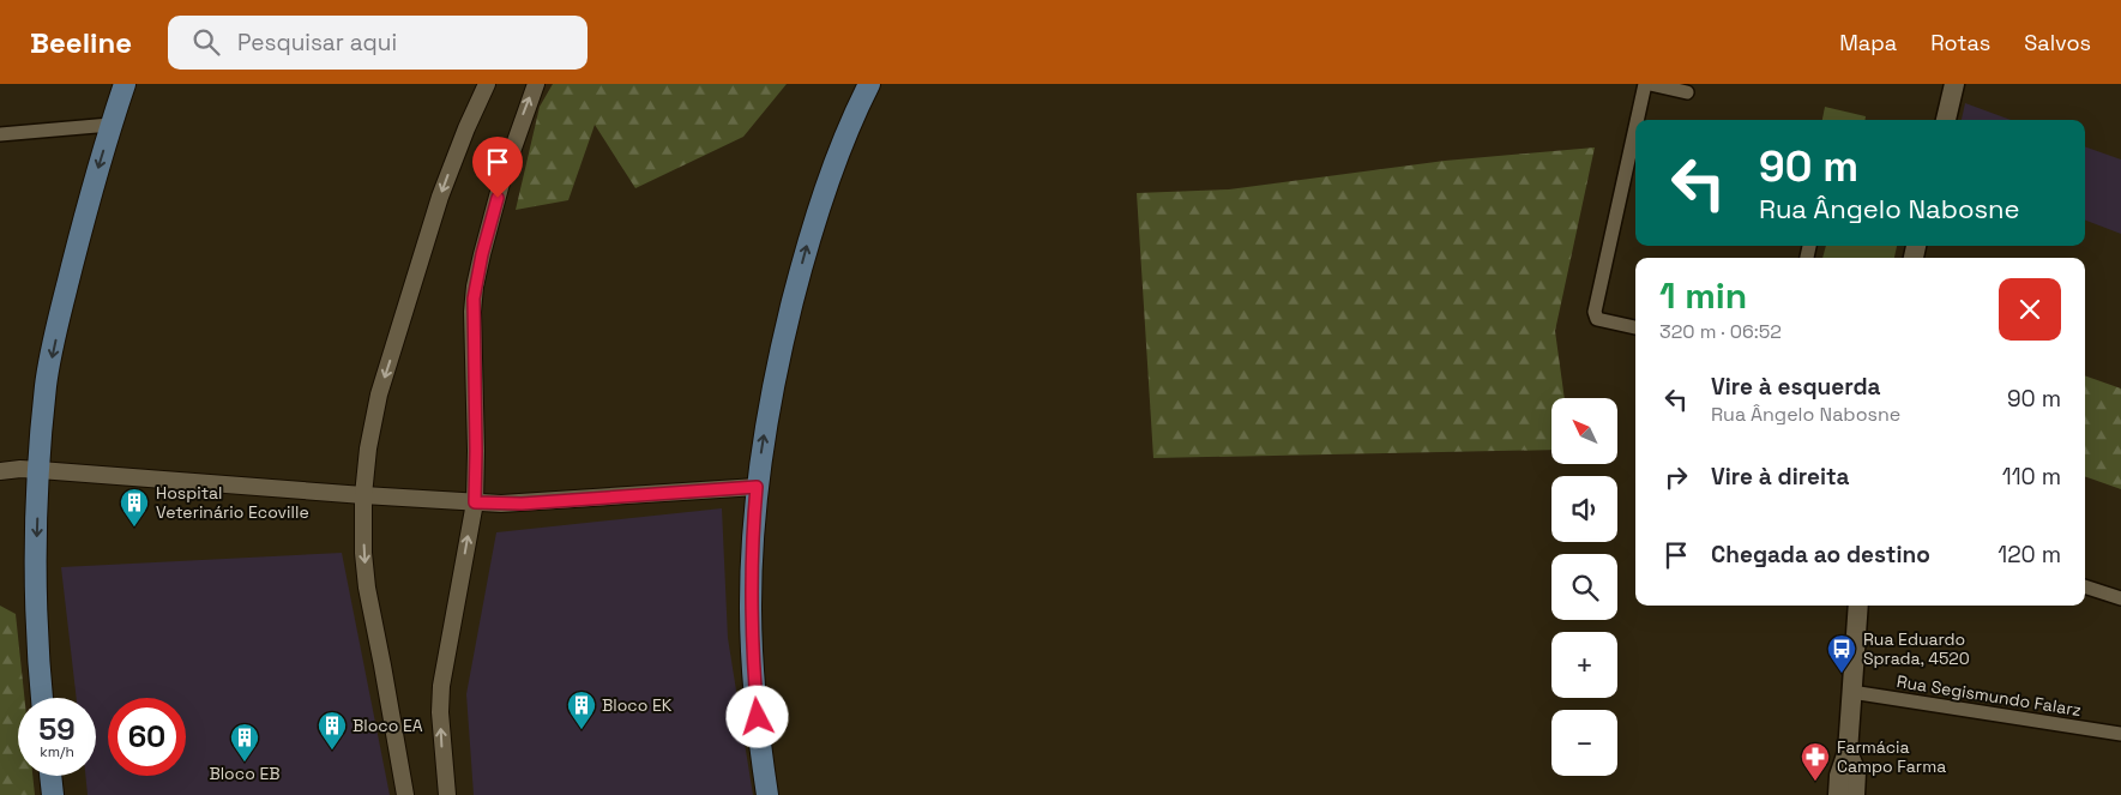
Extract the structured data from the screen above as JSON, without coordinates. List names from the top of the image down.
{
  "streets": {
    "street": ["Rua Segismundo Falarz"]
  },
  "places": {
    "building": [
      "Hospital Veterinário Ecoville",
      "Bloco EK",
      "Bloco EA",
      "Bloco EB"
    ],
    "bus stop": ["Rua Eduardo Sprada, 4520"],
    "pharmacy": ["Farmácia Campo Farma"]
  },
  "north": "top left",
  "page": {
    "header": "Beeline",
    "search": "Pesquisar aqui",
    "nav": ["Mapa", "Rotas", "Salvos"],
    "turn": ["90 m", "Rua Ângelo Nabosne"],
    "heading": ["1 min", "320 m · 06:52"],
    "list": [
      {
        "name": "Vire à esquerda",
        "note": "Rua Ângelo Nabosne",
        "value": "90 m"
      },
      {
        "name": "Vire à direita",
        "value": "110 m"
      },
      {
        "name": "Chegada ao destino",
        "value": "120 m"
      }
    ],
    "map_buttons": ["+", "−"],
    "speed": "59 km/h",
    "limit": "60"
  }
}
